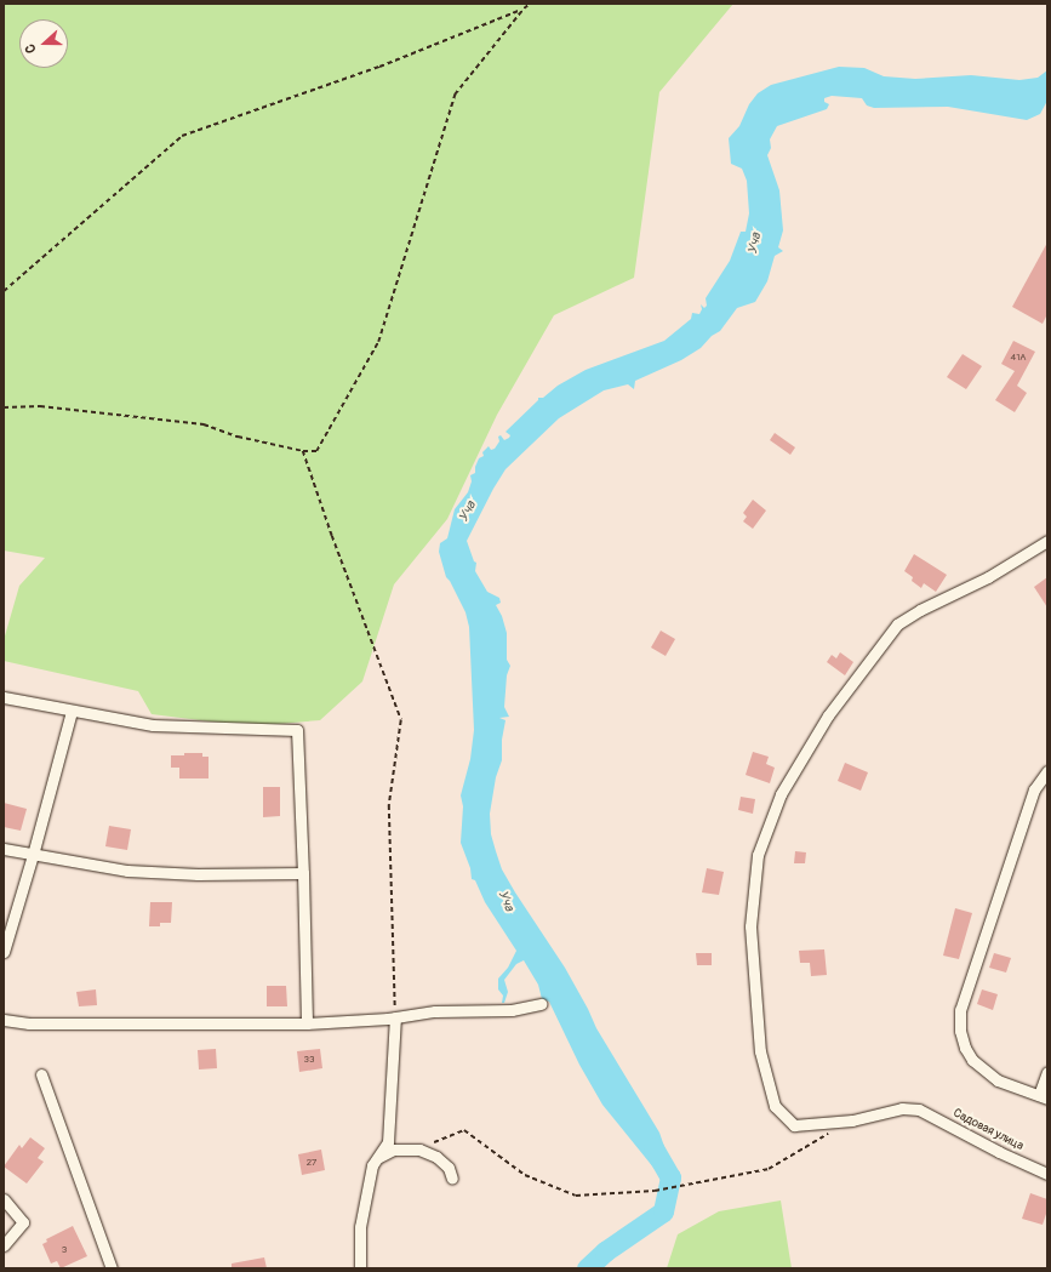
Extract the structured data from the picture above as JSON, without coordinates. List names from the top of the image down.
{
  "streets": {
    "street": ["Садовая улица"]
  },
  "water": ["Уча"],
  "house_numbers": [
    "41А",
    "33",
    "27",
    "3"
  ],
  "north": "left"
}
